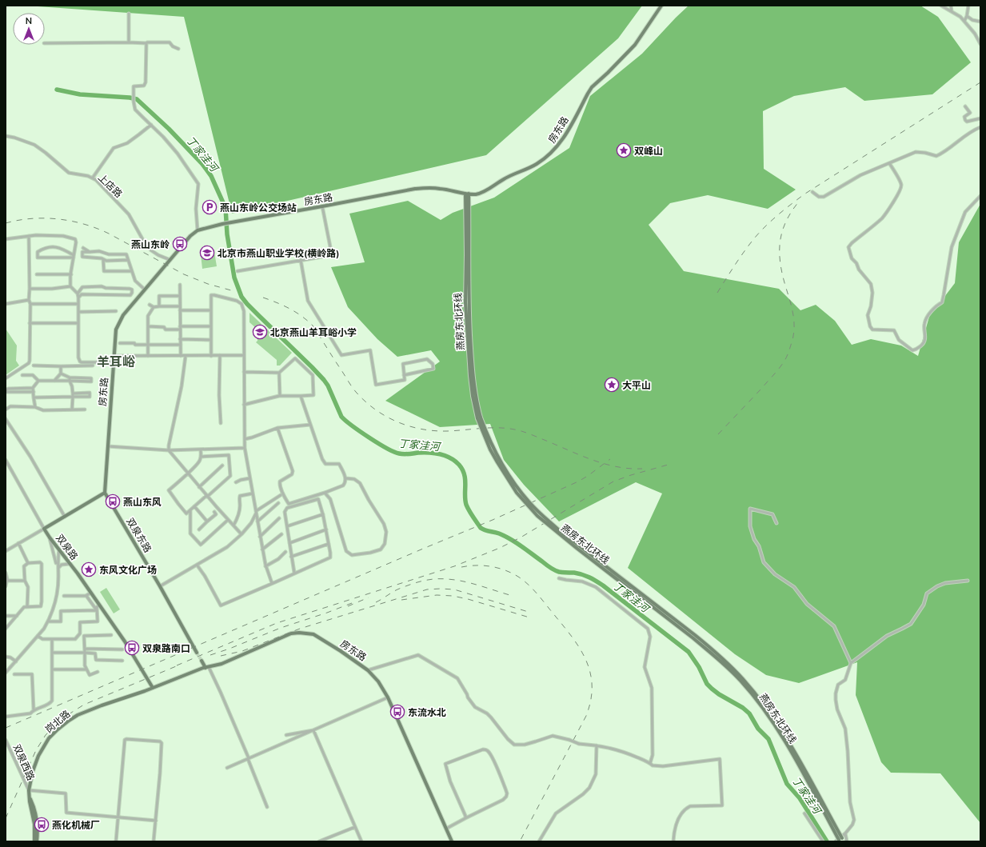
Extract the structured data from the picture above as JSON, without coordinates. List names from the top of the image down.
{
  "streets": {
    "main road": [
      "房东路",
      "燕房东北环线",
      "双泉东路",
      "双泉路",
      "岗北路"
    ],
    "street": ["上店路", "双泉西路"]
  },
  "crossings": [
    ["房东路", "上店路"],
    ["房东路", "燕房东北环线"],
    ["房东路", "双泉东路"],
    ["房东路", "双泉路"],
    ["房东路", "岗北路"],
    ["双泉路", "岗北路"],
    ["岗北路", "双泉西路"]
  ],
  "districts": ["羊耳峪"],
  "water": ["丁家洼河"],
  "places": {
    "place": ["双峰山", "大平山", "东风文化广场"],
    "parking": ["燕山东岭公交场站"],
    "bus stop": [
      "燕山东岭",
      "燕山东风",
      "双泉路南口",
      "东流水北",
      "燕化机械厂"
    ],
    "school or university": ["北京市燕山职业学校(横岭路)", "北京燕山羊耳峪小学"]
  },
  "north": "top"
}
